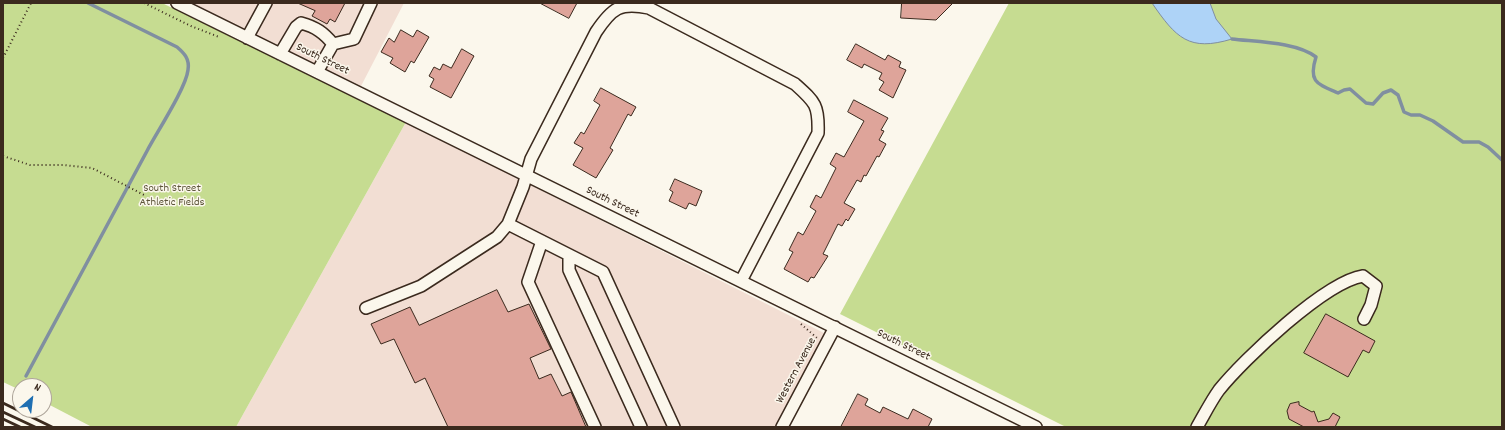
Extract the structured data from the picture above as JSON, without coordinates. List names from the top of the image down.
{
  "streets": {
    "street": ["South Street", "Western Avenue"]
  },
  "crossings": [
    ["South Street", "Western Avenue"]
  ],
  "parks": ["South Street Athletic Fields"],
  "north": "top right"
}
